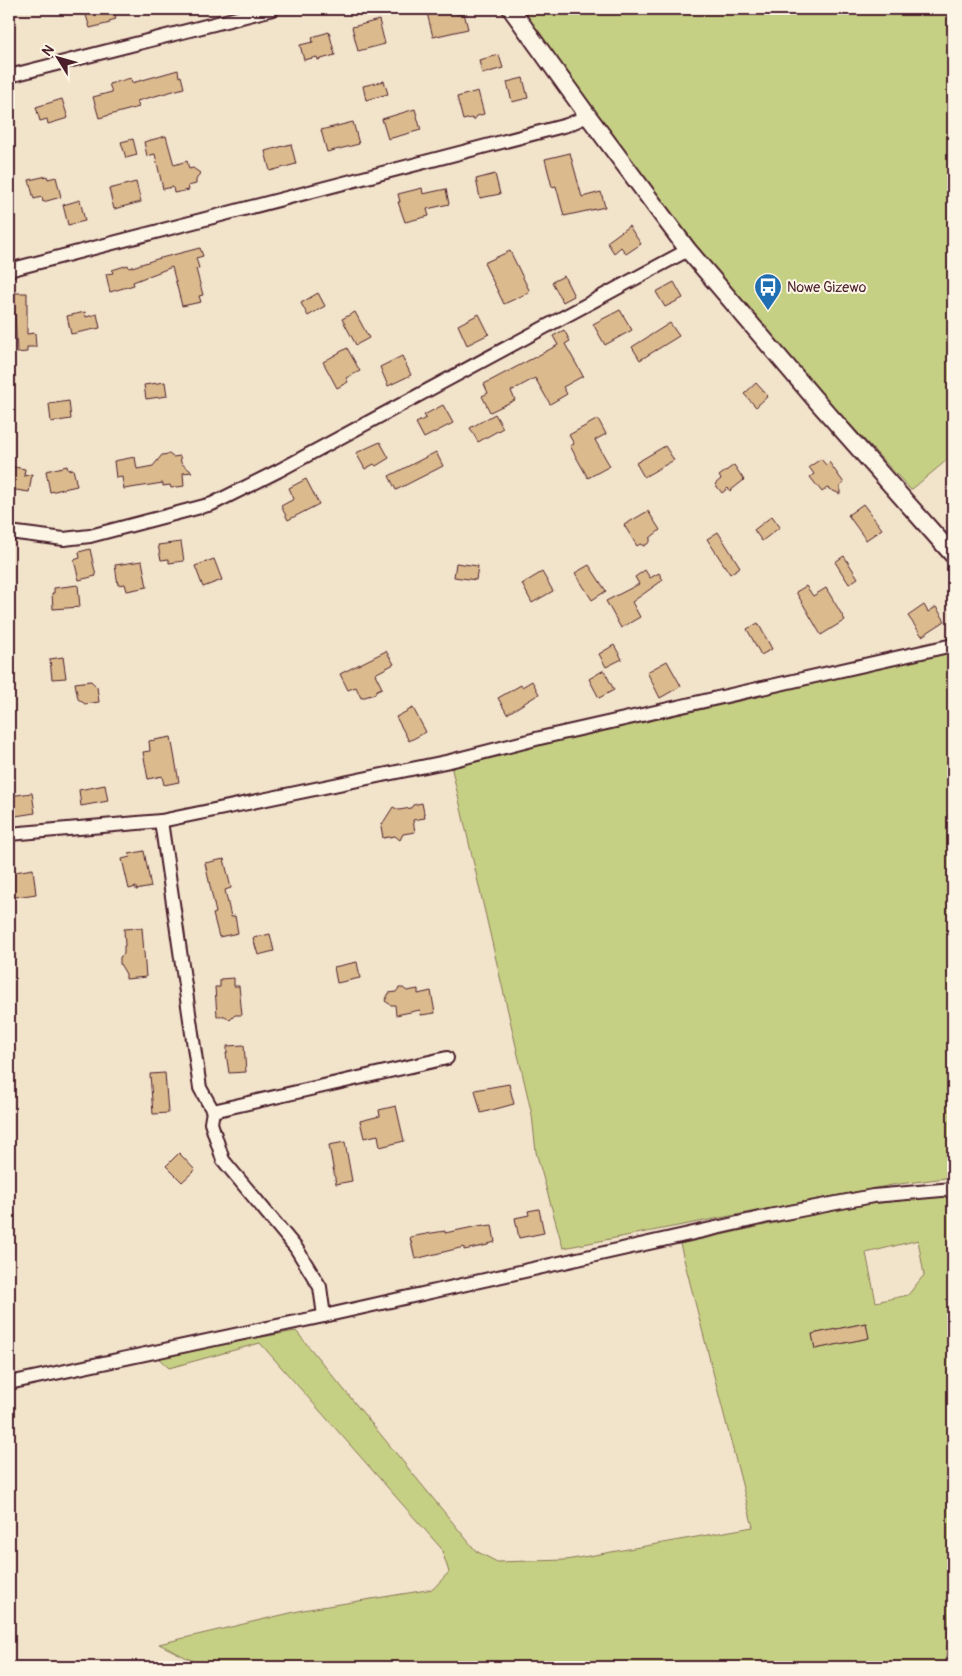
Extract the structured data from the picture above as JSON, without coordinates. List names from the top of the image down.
{
  "places": {
    "bus stop": ["Nowe Gizewo"]
  },
  "north": "top left"
}
